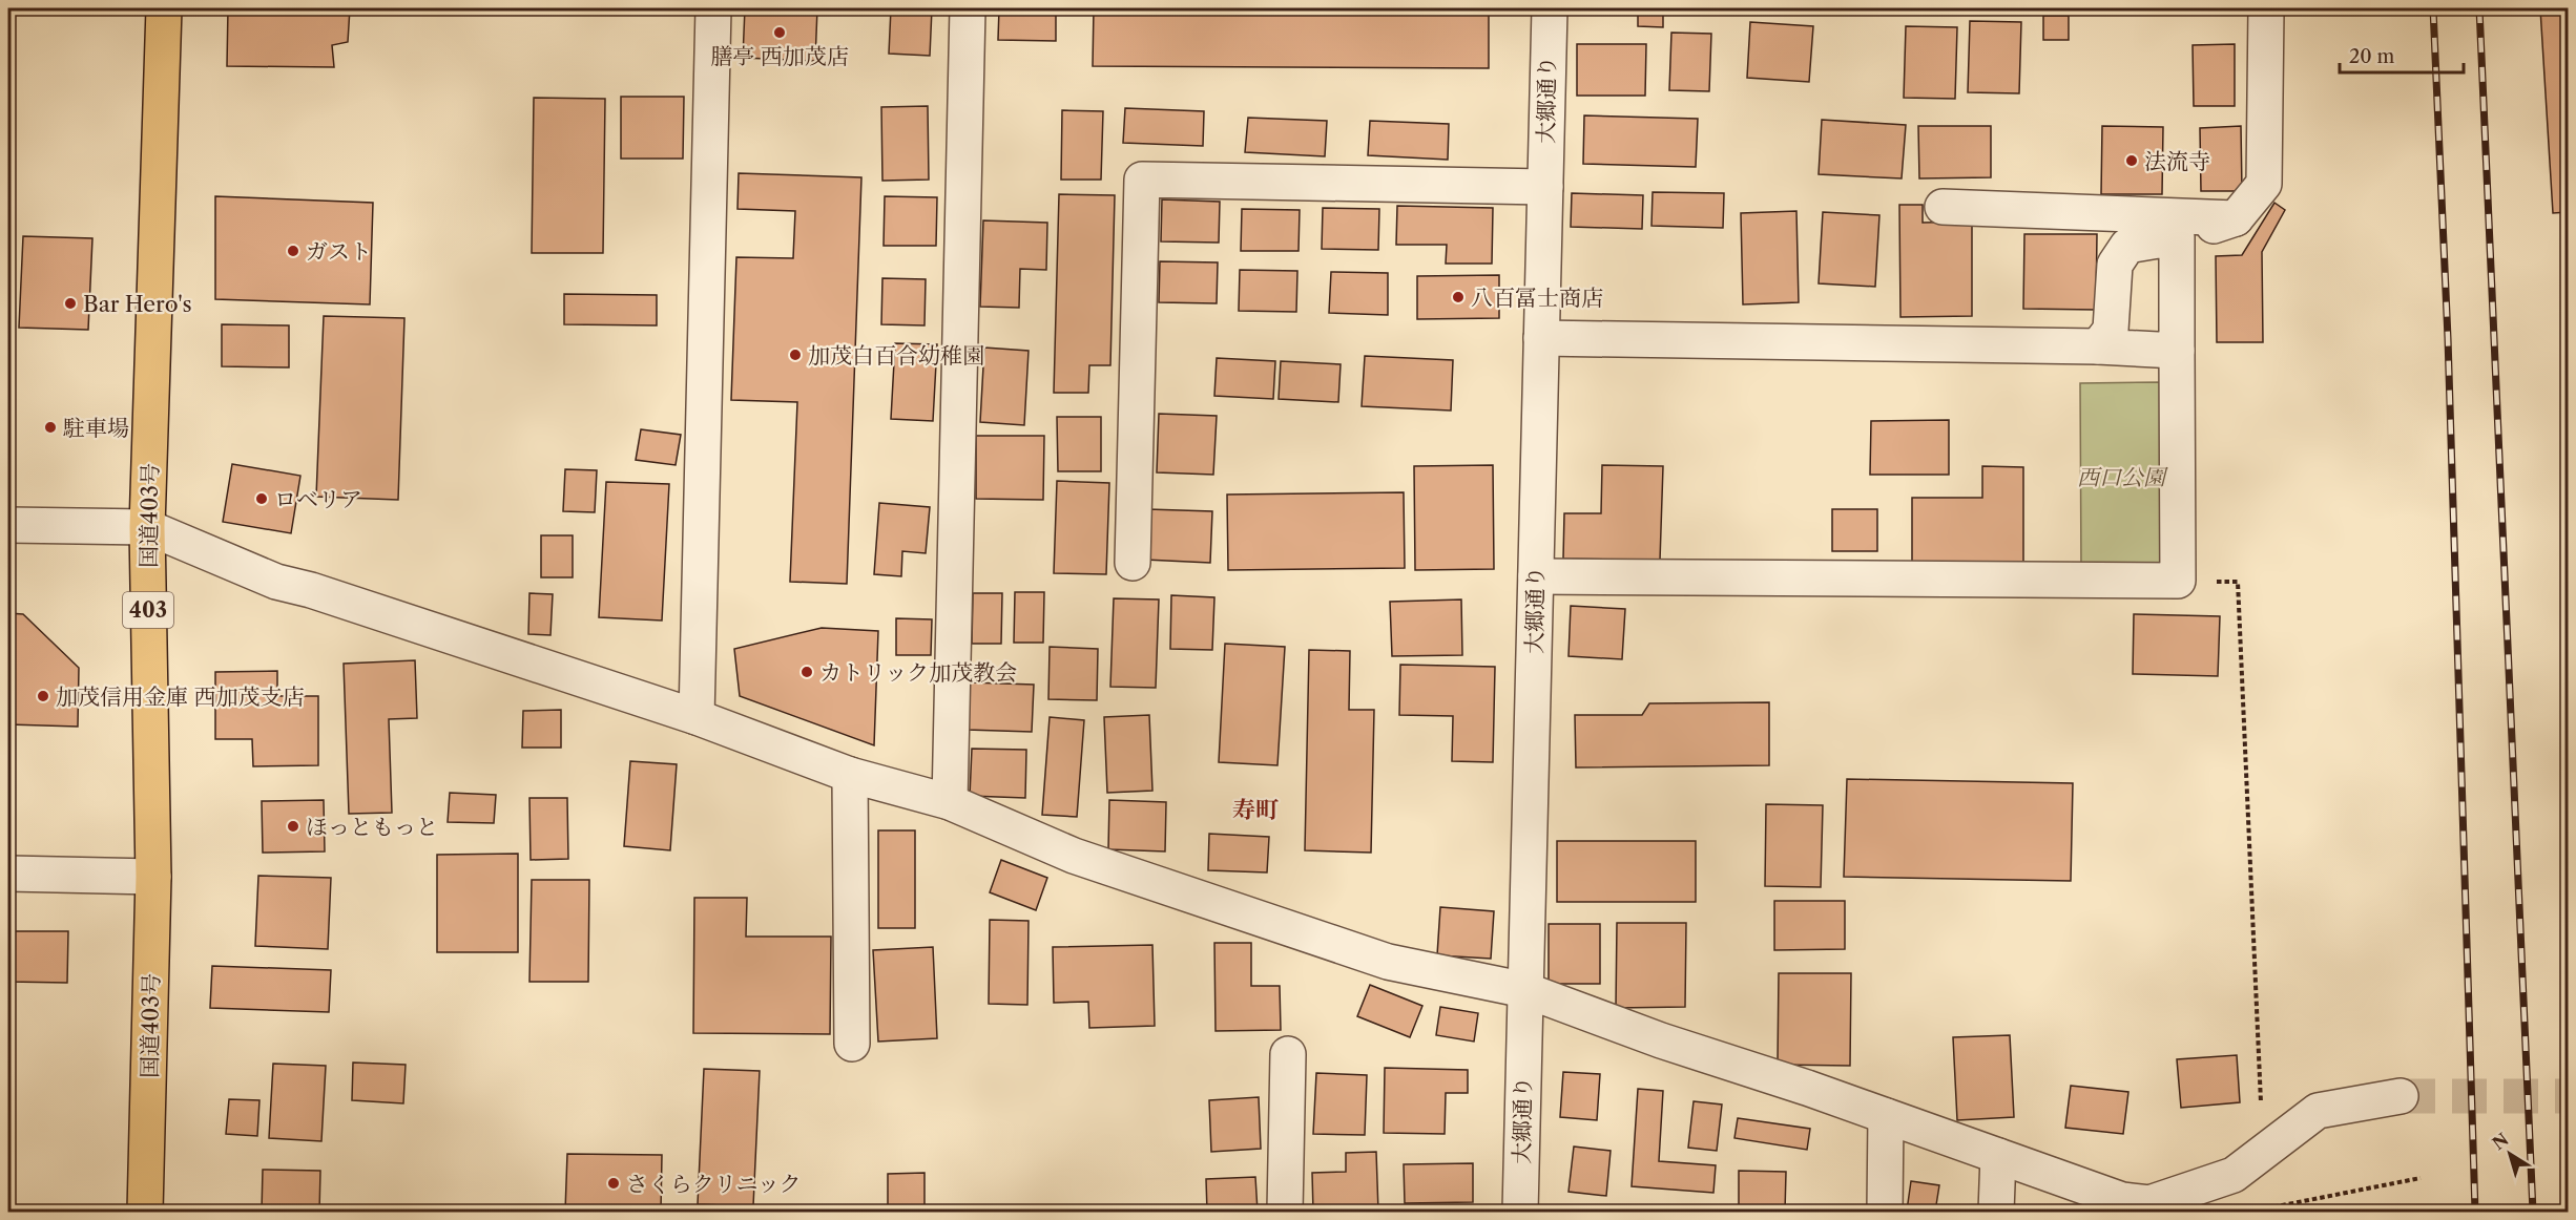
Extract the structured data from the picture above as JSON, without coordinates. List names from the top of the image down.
{
  "streets": {
    "highway": ["国道403号", "403"],
    "street": ["大郷通り"]
  },
  "districts": ["寿町"],
  "parks": ["西口公園"],
  "places": [
    "膳亭 西加茂店",
    "法流寺",
    "ガスト",
    "八百冨士商店",
    "Bar Hero's",
    "加茂白百合幼稚園",
    "駐車場",
    "ロベリア",
    "カトリック加茂教会",
    "加茂信用金庫 西加茂支店",
    "ほっともっと",
    "さくらクリニック"
  ],
  "scale_bar": "20 m",
  "north": "top left"
}
